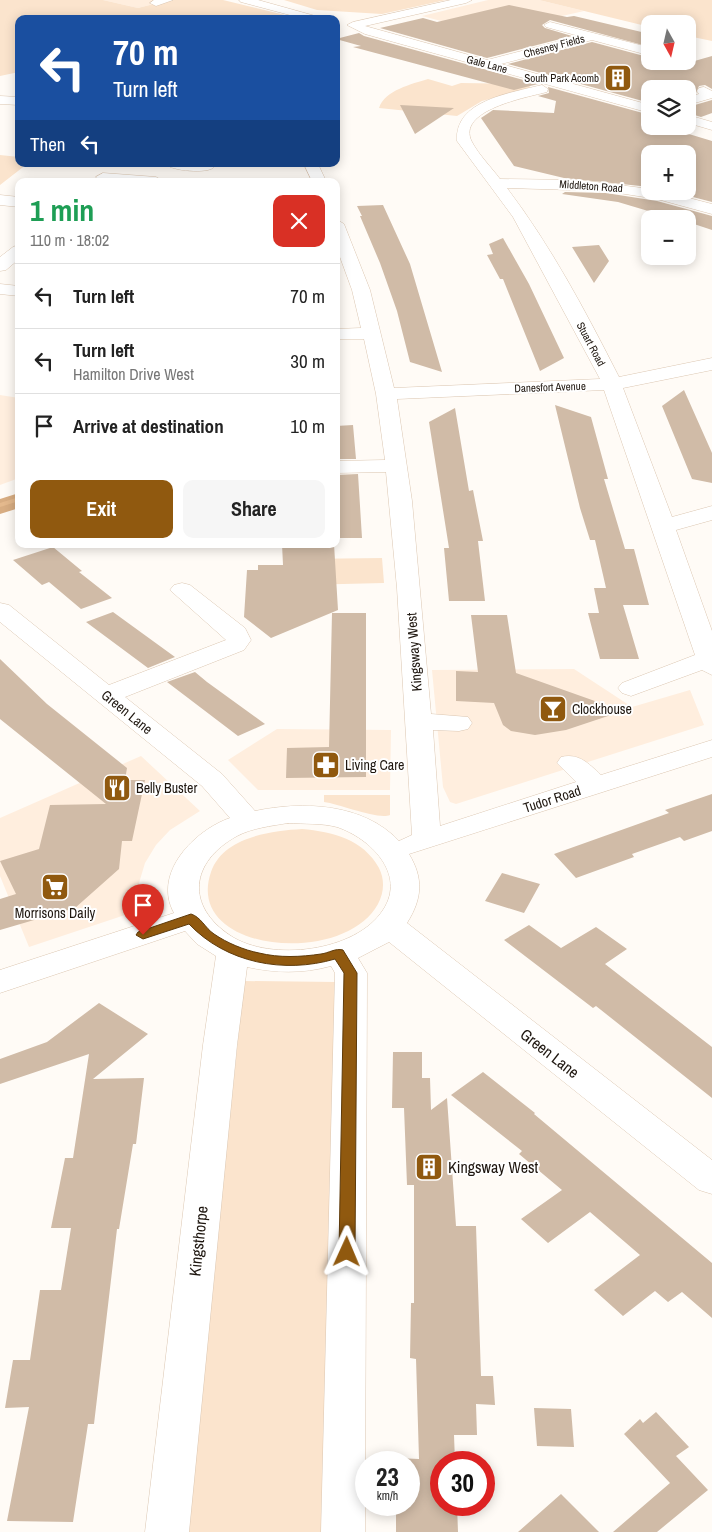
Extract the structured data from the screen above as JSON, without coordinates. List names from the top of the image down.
{
  "streets": {
    "street": [
      "Chesney Fields",
      "Gale Lane",
      "Middleton Road",
      "Stuart Road",
      "Danesfort Avenue",
      "Kingsway West",
      "Green Lane",
      "Tudor Road",
      "Kingsthorpe"
    ]
  },
  "crossings": [
    ["Chesney Fields", "Gale Lane"],
    ["Middleton Road", "Stuart Road"],
    ["Stuart Road", "Danesfort Avenue"],
    ["Danesfort Avenue", "Kingsway West"],
    ["Kingsway West", "Tudor Road"]
  ],
  "places": {
    "building": ["South Park Acomb", "Kingsway West"],
    "bar": ["Clockhouse"],
    "pharmacy": ["Living Care"],
    "restaurant": ["Belly Buster"],
    "supermarket": ["Morrisons Daily"]
  },
  "north": "bottom",
  "page": {
    "map_buttons": ["+", "−"],
    "turn": ["70 m", "Turn left"],
    "then": "Then",
    "heading": ["1 min", "110 m · 18:02"],
    "list": [
      {
        "name": "Turn left",
        "value": "70 m"
      },
      {
        "name": "Turn left",
        "note": "Hamilton Drive West",
        "value": "30 m"
      },
      {
        "name": "Arrive at destination",
        "value": "10 m"
      }
    ],
    "buttons": ["Exit", "Share"],
    "speed": "23 km/h",
    "limit": "30"
  }
}
